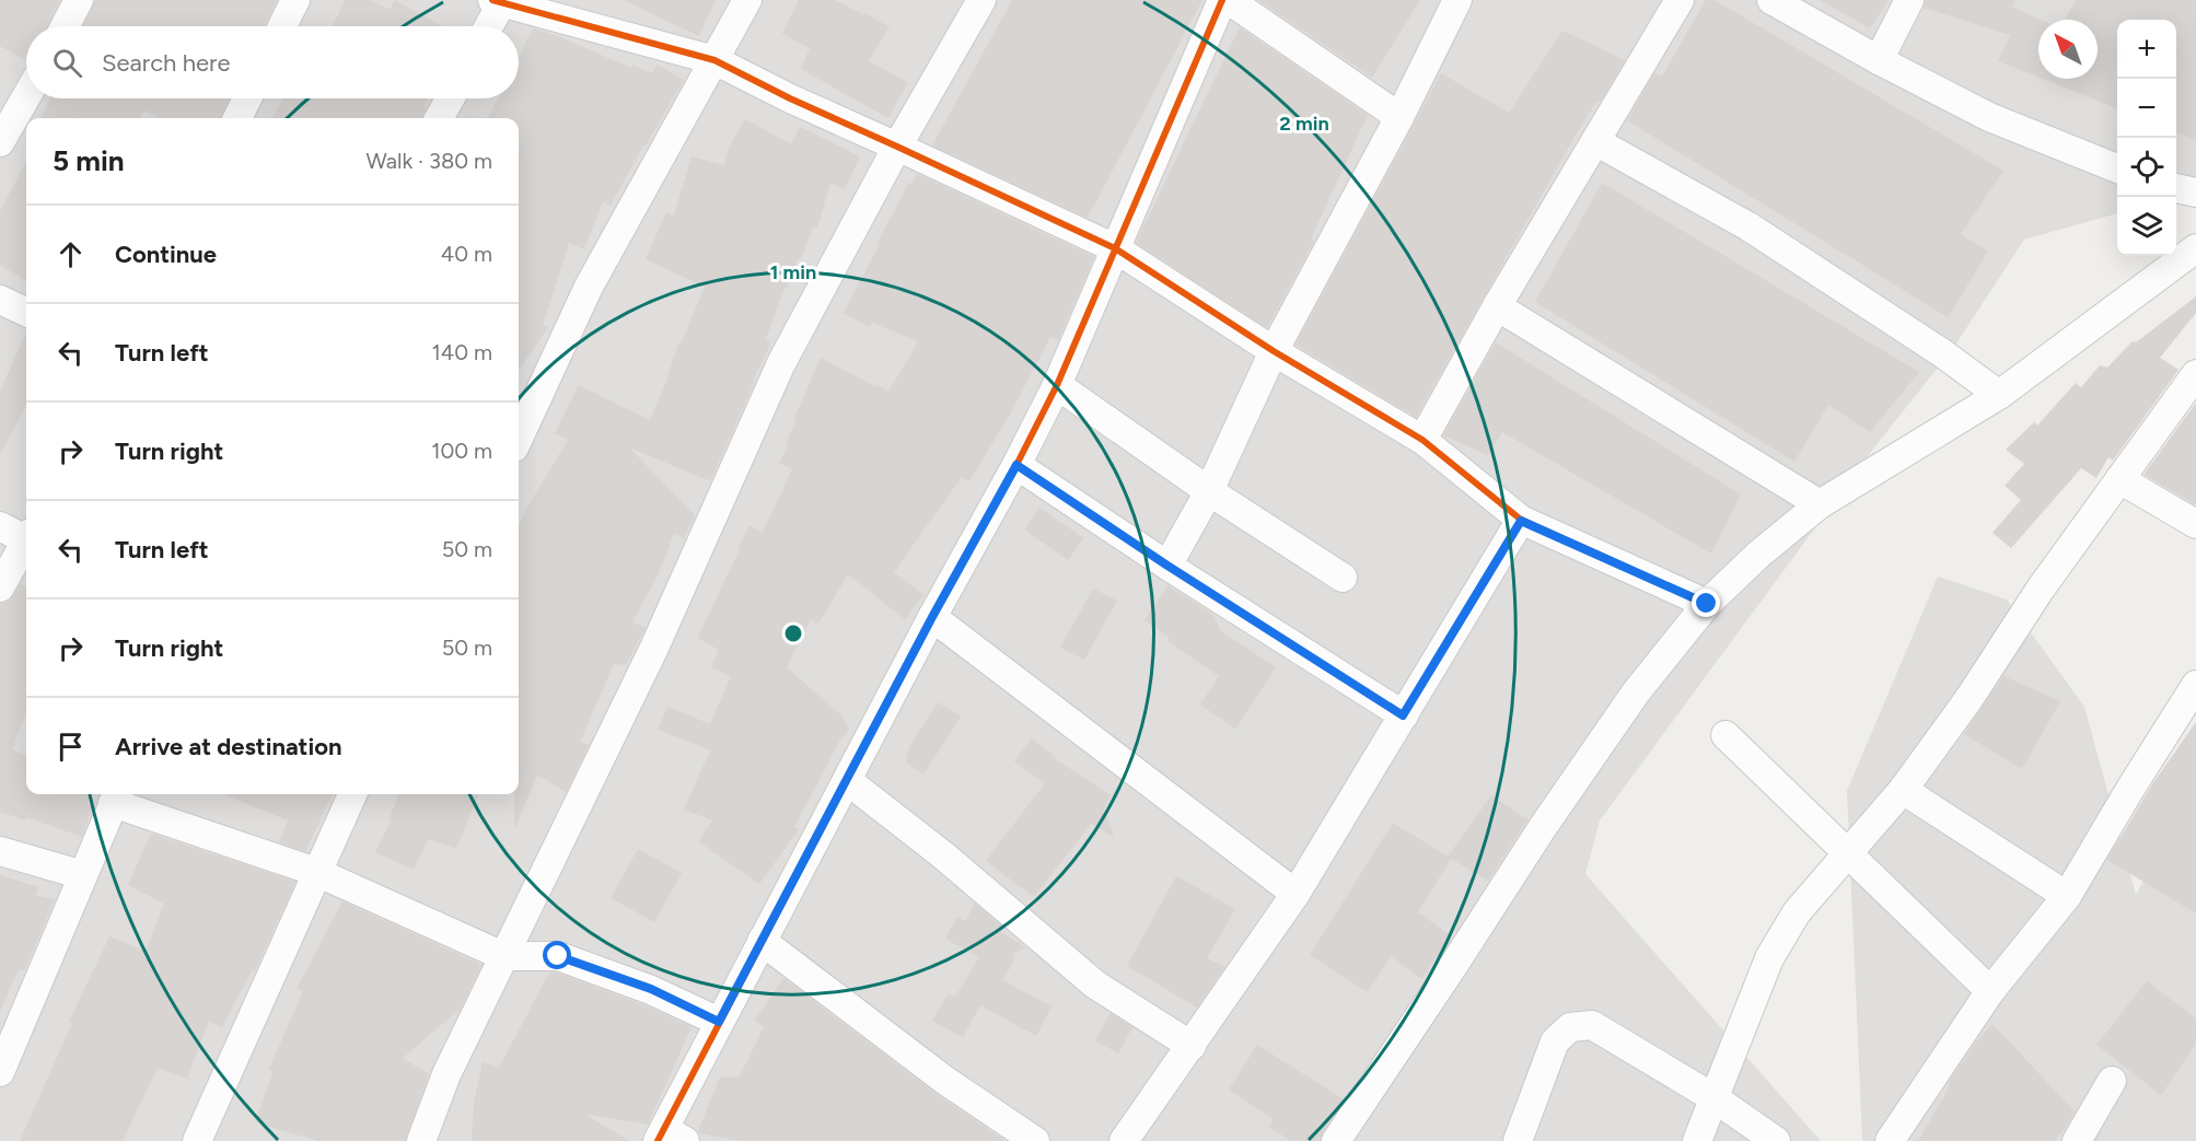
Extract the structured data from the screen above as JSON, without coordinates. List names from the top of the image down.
{
  "north": "top left",
  "page": {
    "map_buttons": ["+", "−"],
    "search": "Search here",
    "heading": ["5 min", "Walk · 380 m"],
    "list": [
      ["Continue", "40 m"],
      ["Turn left", "140 m"],
      ["Turn right", "100 m"],
      ["Turn left", "50 m"],
      ["Turn right", "50 m"],
      "Arrive at destination"
    ]
  },
  "rings": ["2 min", "1 min"]
}
